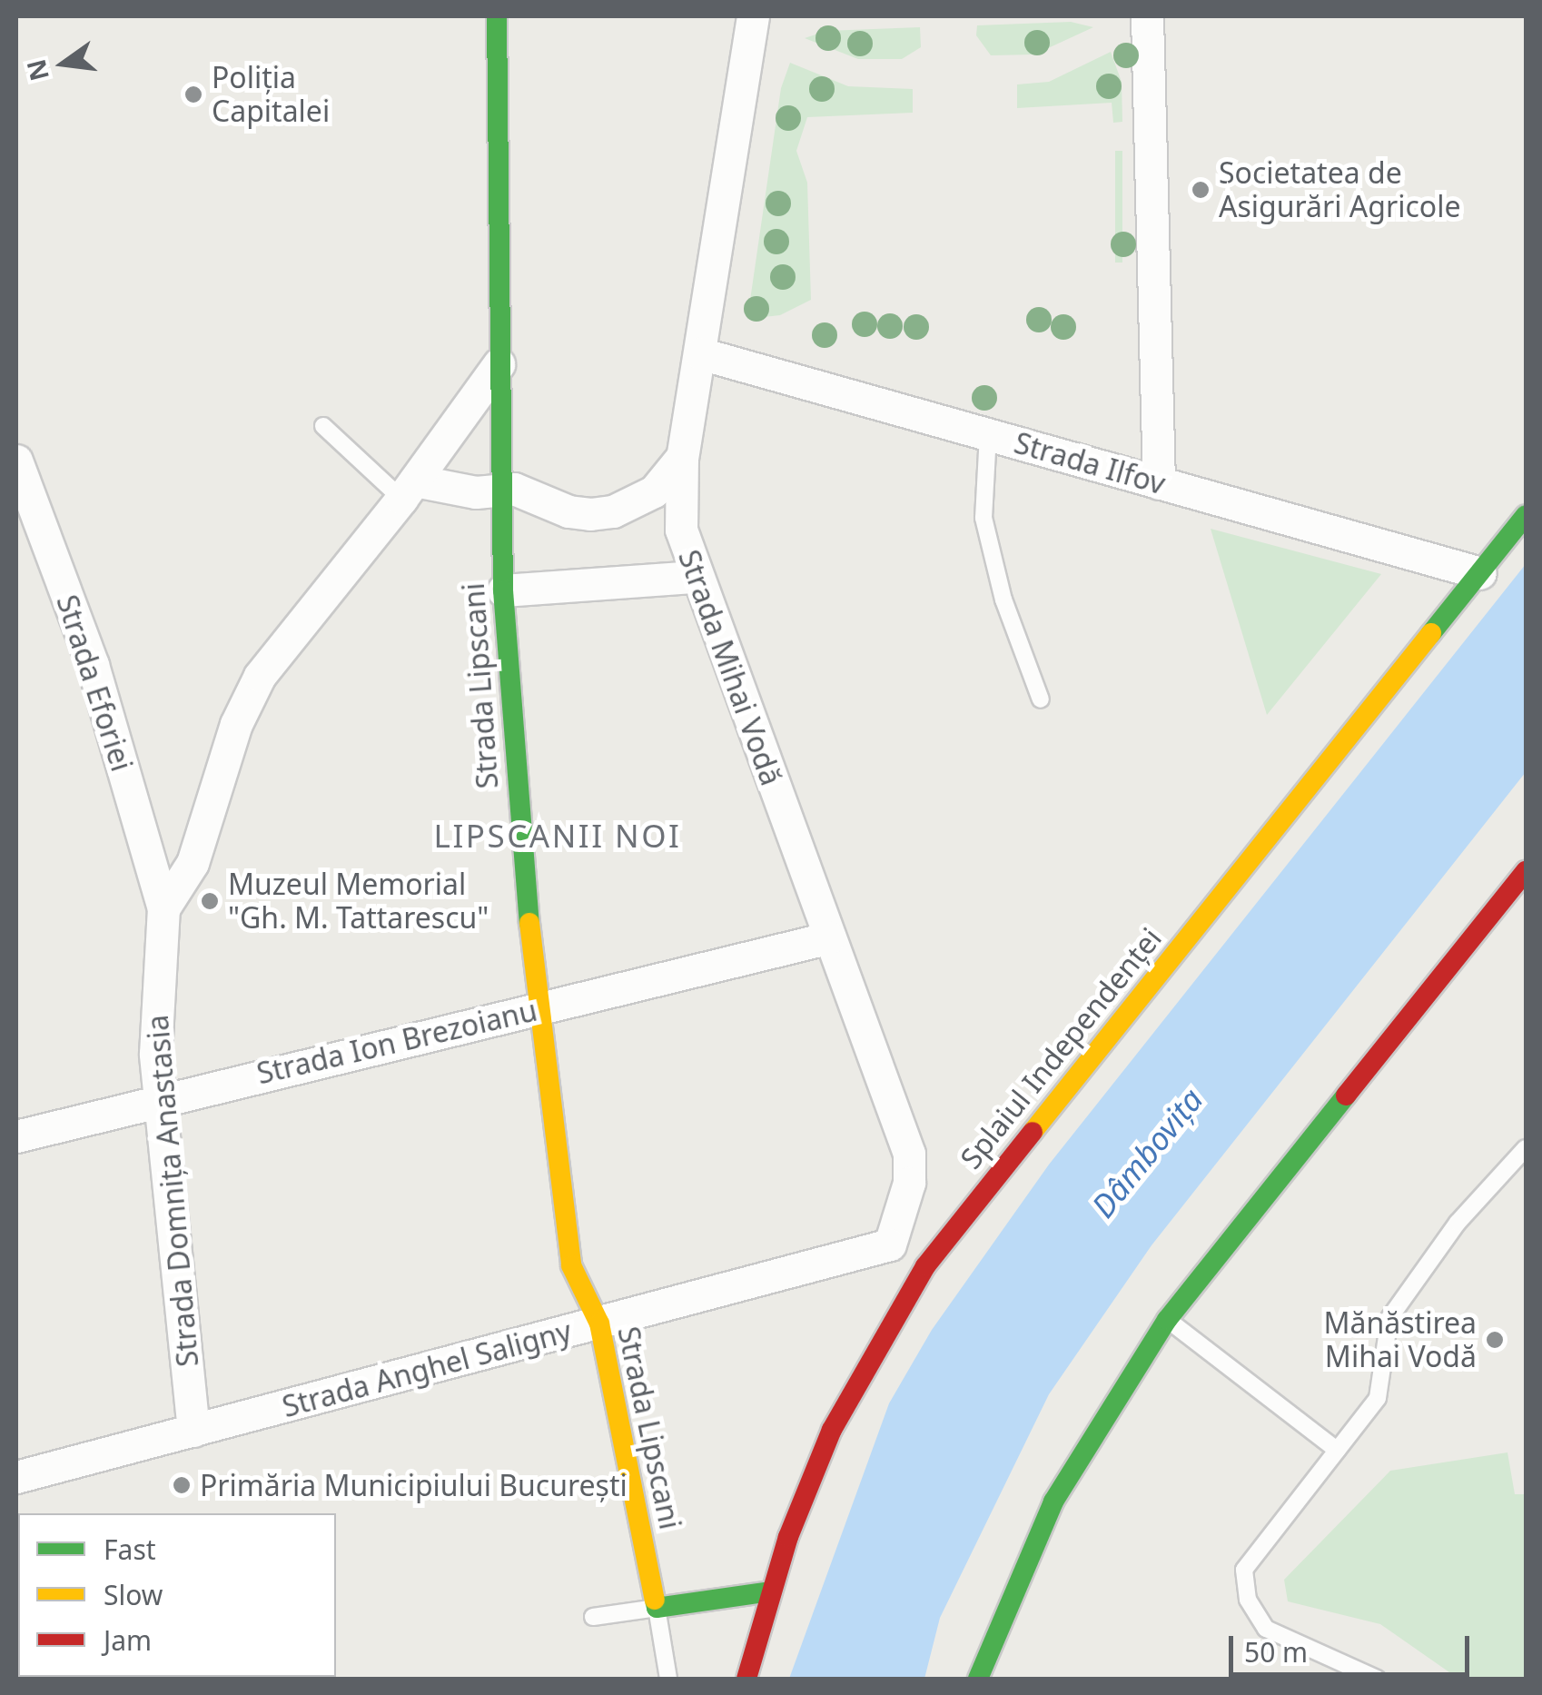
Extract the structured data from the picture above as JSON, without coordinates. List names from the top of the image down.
{
  "streets": {
    "main road": ["Strada Lipscani", "Splaiul Independenței"],
    "street": [
      "Strada Ilfov",
      "Strada Mihai Vodă",
      "Strada Eforiei",
      "Strada Ion Brezoianu",
      "Strada Domnița Anastasia",
      "Strada Anghel Saligny"
    ]
  },
  "crossings": [
    ["Strada Ilfov", "Strada Mihai Vodă"],
    ["Strada Ilfov", "Splaiul Independenței"],
    ["Strada Mihai Vodă", "Strada Ion Brezoianu"],
    ["Strada Mihai Vodă", "Strada Anghel Saligny"],
    ["Strada Eforiei", "Strada Domnița Anastasia"],
    ["Strada Lipscani", "Strada Ion Brezoianu"],
    ["Strada Lipscani", "Strada Domnița Anastasia"],
    ["Strada Lipscani", "Strada Anghel Saligny"],
    ["Strada Ion Brezoianu", "Strada Domnița Anastasia"],
    ["Strada Domnița Anastasia", "Strada Anghel Saligny"]
  ],
  "districts": ["LIPSCANII NOI"],
  "water": ["Dâmbovița"],
  "places": [
    "Poliția Capitalei",
    "Societatea de Asigurări Agricole",
    "Muzeul Memorial \"Gh. M. Tattarescu\"",
    "Mănăstirea Mihai Vodă",
    "Primăria Municipiului București"
  ],
  "legend": ["Fast", "Slow", "Jam"],
  "scale_bar": "50 m",
  "north": "left"
}
